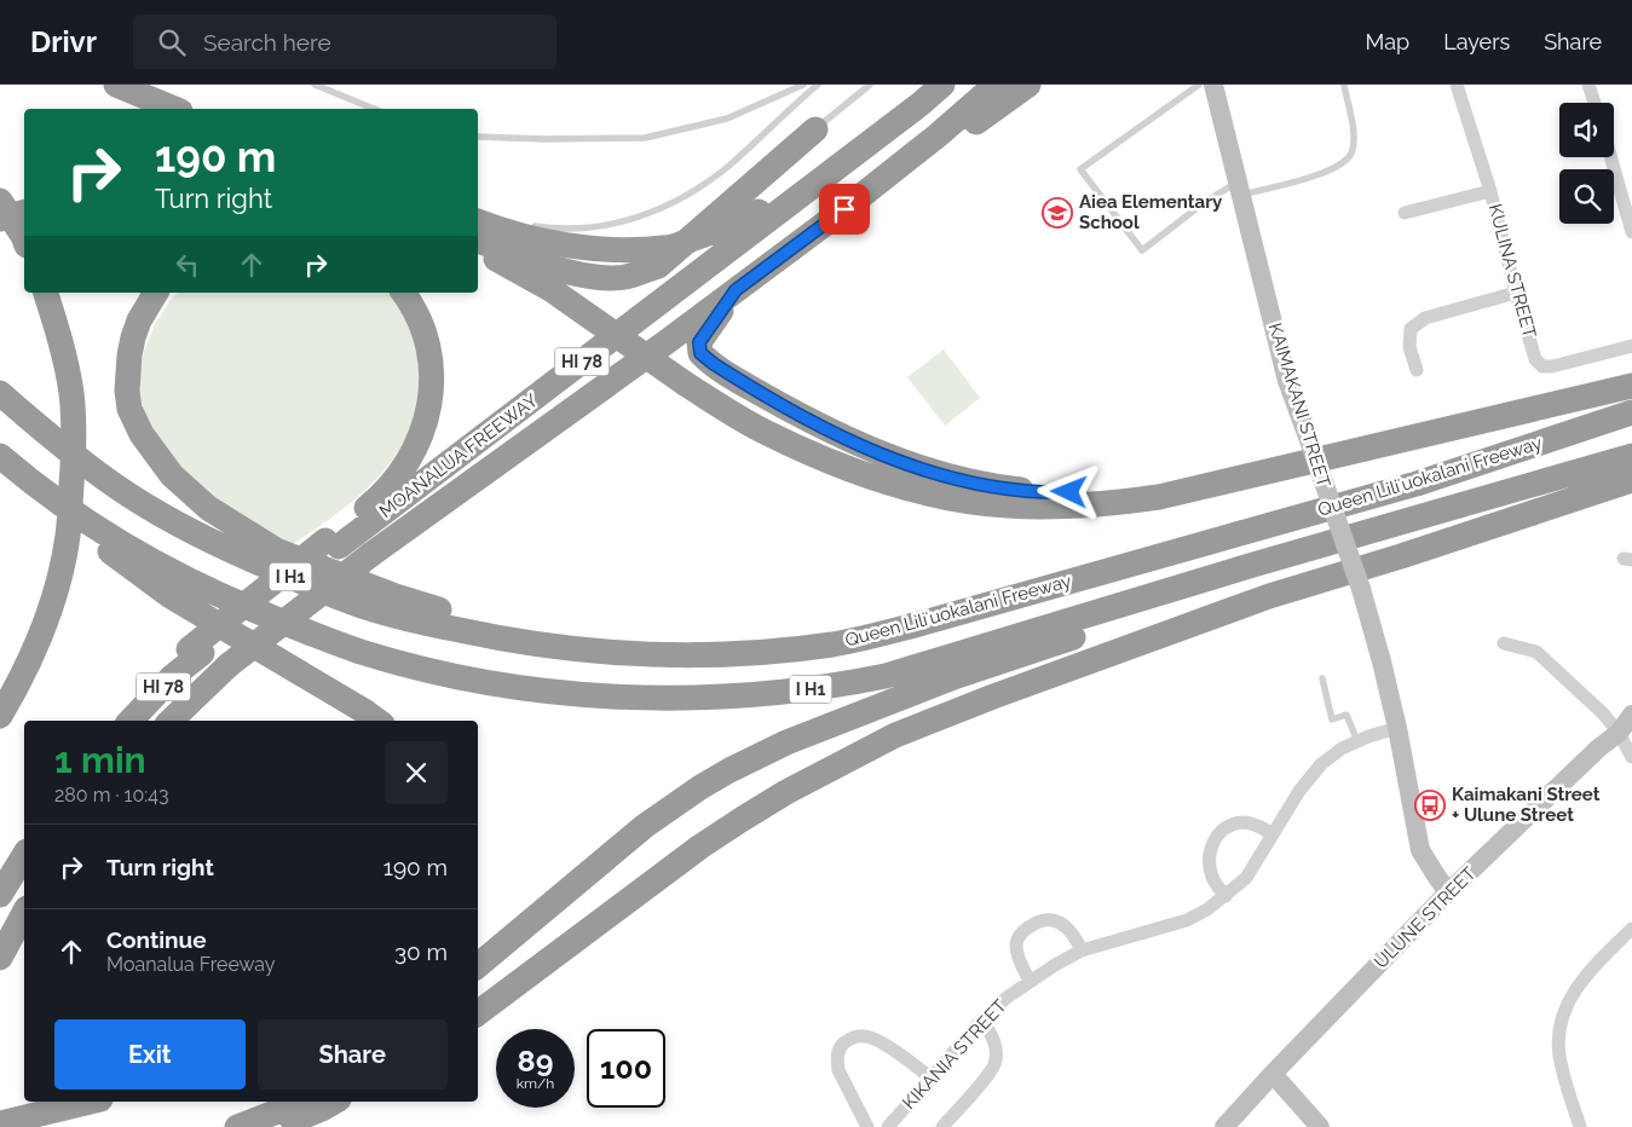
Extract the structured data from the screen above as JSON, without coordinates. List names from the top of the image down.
{
  "streets": {
    "highway": [
      "HI 78",
      "MOANALUA FREEWAY",
      "Queen Liliʻuokalani Freeway",
      "I H1"
    ],
    "street": [
      "KULINA STREET",
      "KAIMAKANI STREET",
      "ULUNE STREET",
      "KIKANIA STREET"
    ]
  },
  "crossings": [
    ["HI 78", "MOANALUA FREEWAY"],
    ["KAIMAKANI STREET", "ULUNE STREET"],
    ["KAIMAKANI STREET", "KIKANIA STREET"]
  ],
  "places": {
    "school or university": ["Aiea Elementary School"],
    "bus stop": ["Kaimakani Street + Ulune Street"]
  },
  "page": {
    "header": "Drivr",
    "search": "Search here",
    "nav": ["Map", "Layers", "Share"],
    "turn": ["190 m", "Turn right"],
    "heading": ["1 min", "280 m · 10:43"],
    "list": [
      {
        "name": "Turn right",
        "value": "190 m"
      },
      {
        "name": "Continue",
        "note": "Moanalua Freeway",
        "value": "30 m"
      }
    ],
    "buttons": ["Exit", "Share"],
    "speed": "89 km/h",
    "limit": "100"
  }
}
